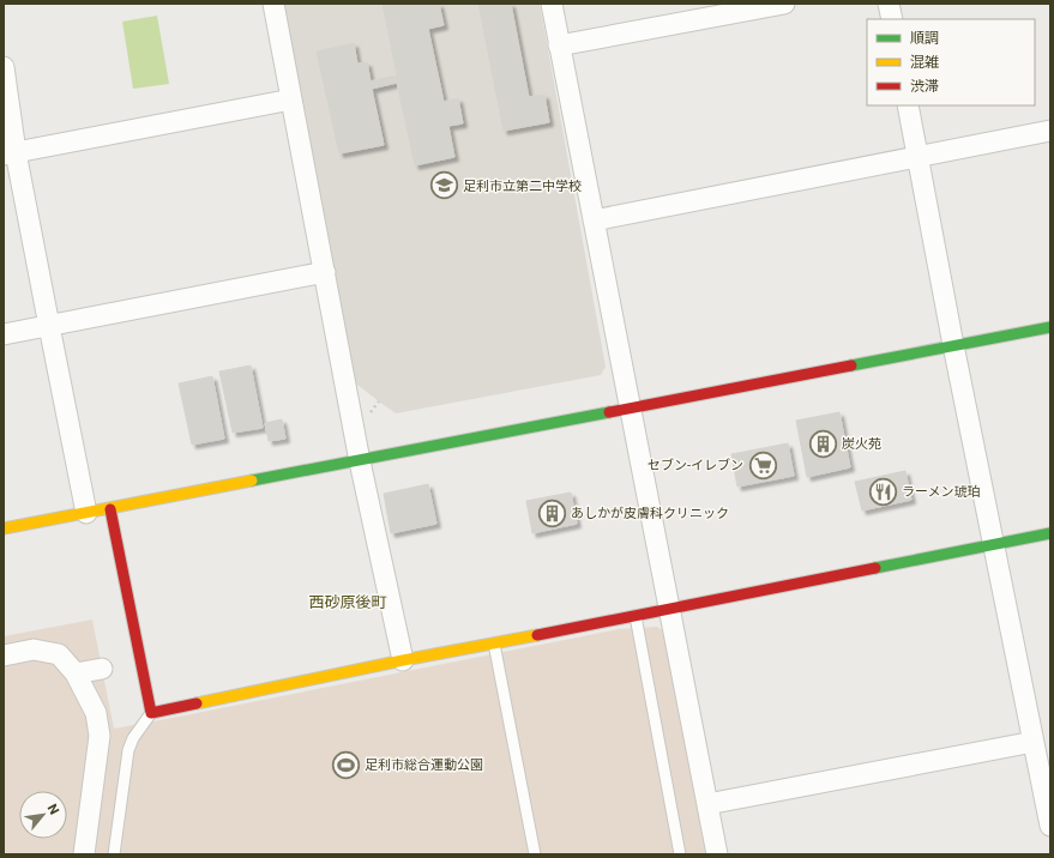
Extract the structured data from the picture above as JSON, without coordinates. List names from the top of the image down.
{
  "districts": ["西砂原後町"],
  "places": {
    "school or university": ["足利市立第二中学校"],
    "building": ["炭火苑", "あしかが皮膚科クリニック"],
    "supermarket": ["セブン-イレブン"],
    "restaurant": ["ラーメン琥珀"],
    "sports": ["足利市総合運動公園"]
  },
  "legend": ["順調", "混雑", "渋滞"],
  "north": "top right"
}
